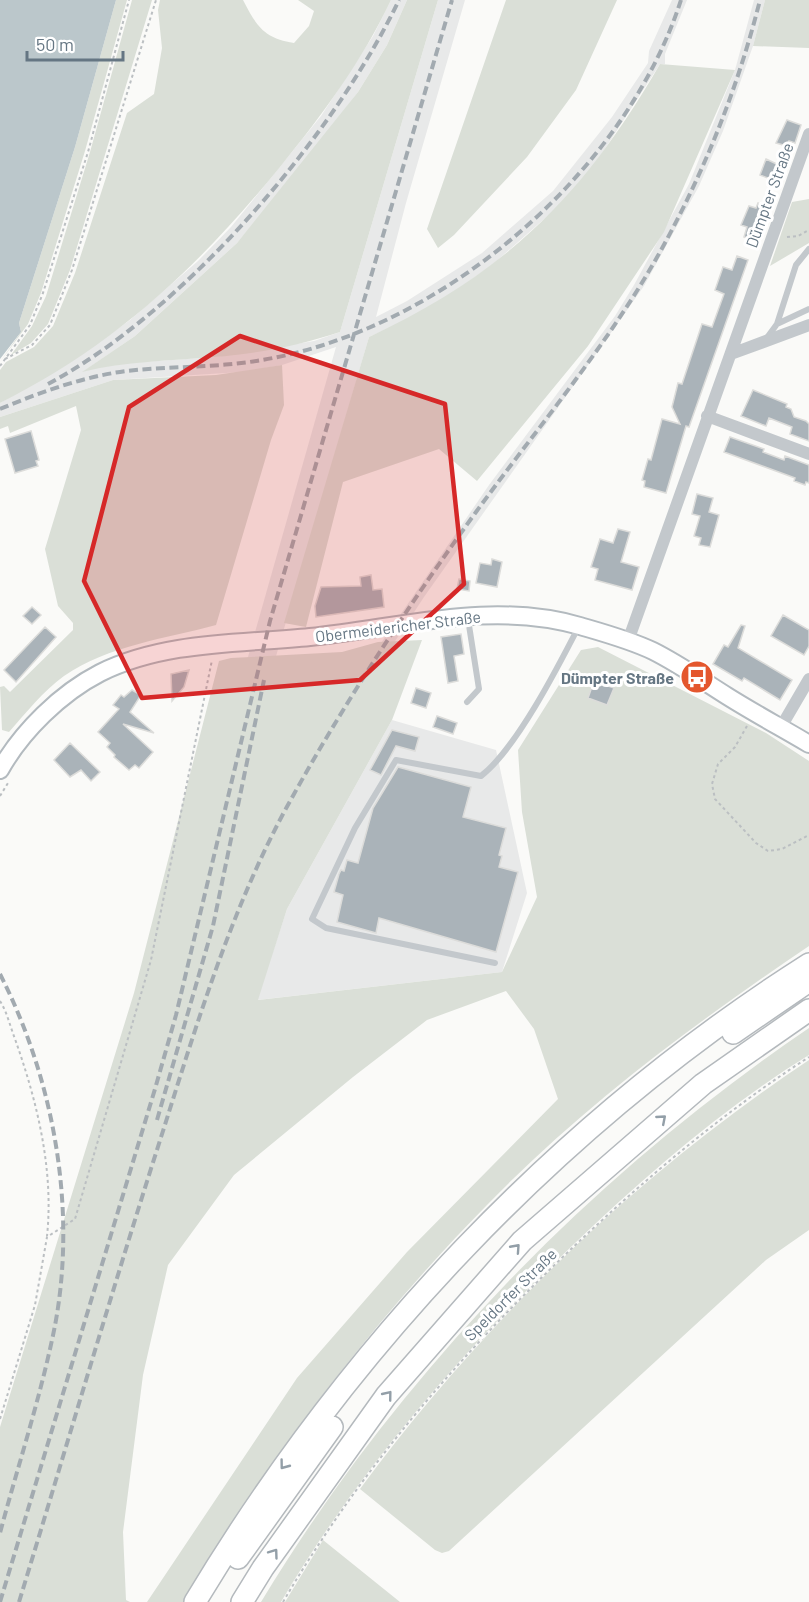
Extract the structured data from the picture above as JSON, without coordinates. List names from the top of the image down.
{
  "streets": {
    "main road": ["Obermeidericher Straße"],
    "street": ["Dümpter Straße"],
    "path": ["Speldorfer Straße"]
  },
  "crossings": [
    ["Dümpter Straße", "Obermeidericher Straße"]
  ],
  "places": {
    "bus stop": ["Dümpter Straße"]
  },
  "scale_bar": "50 m"
}
